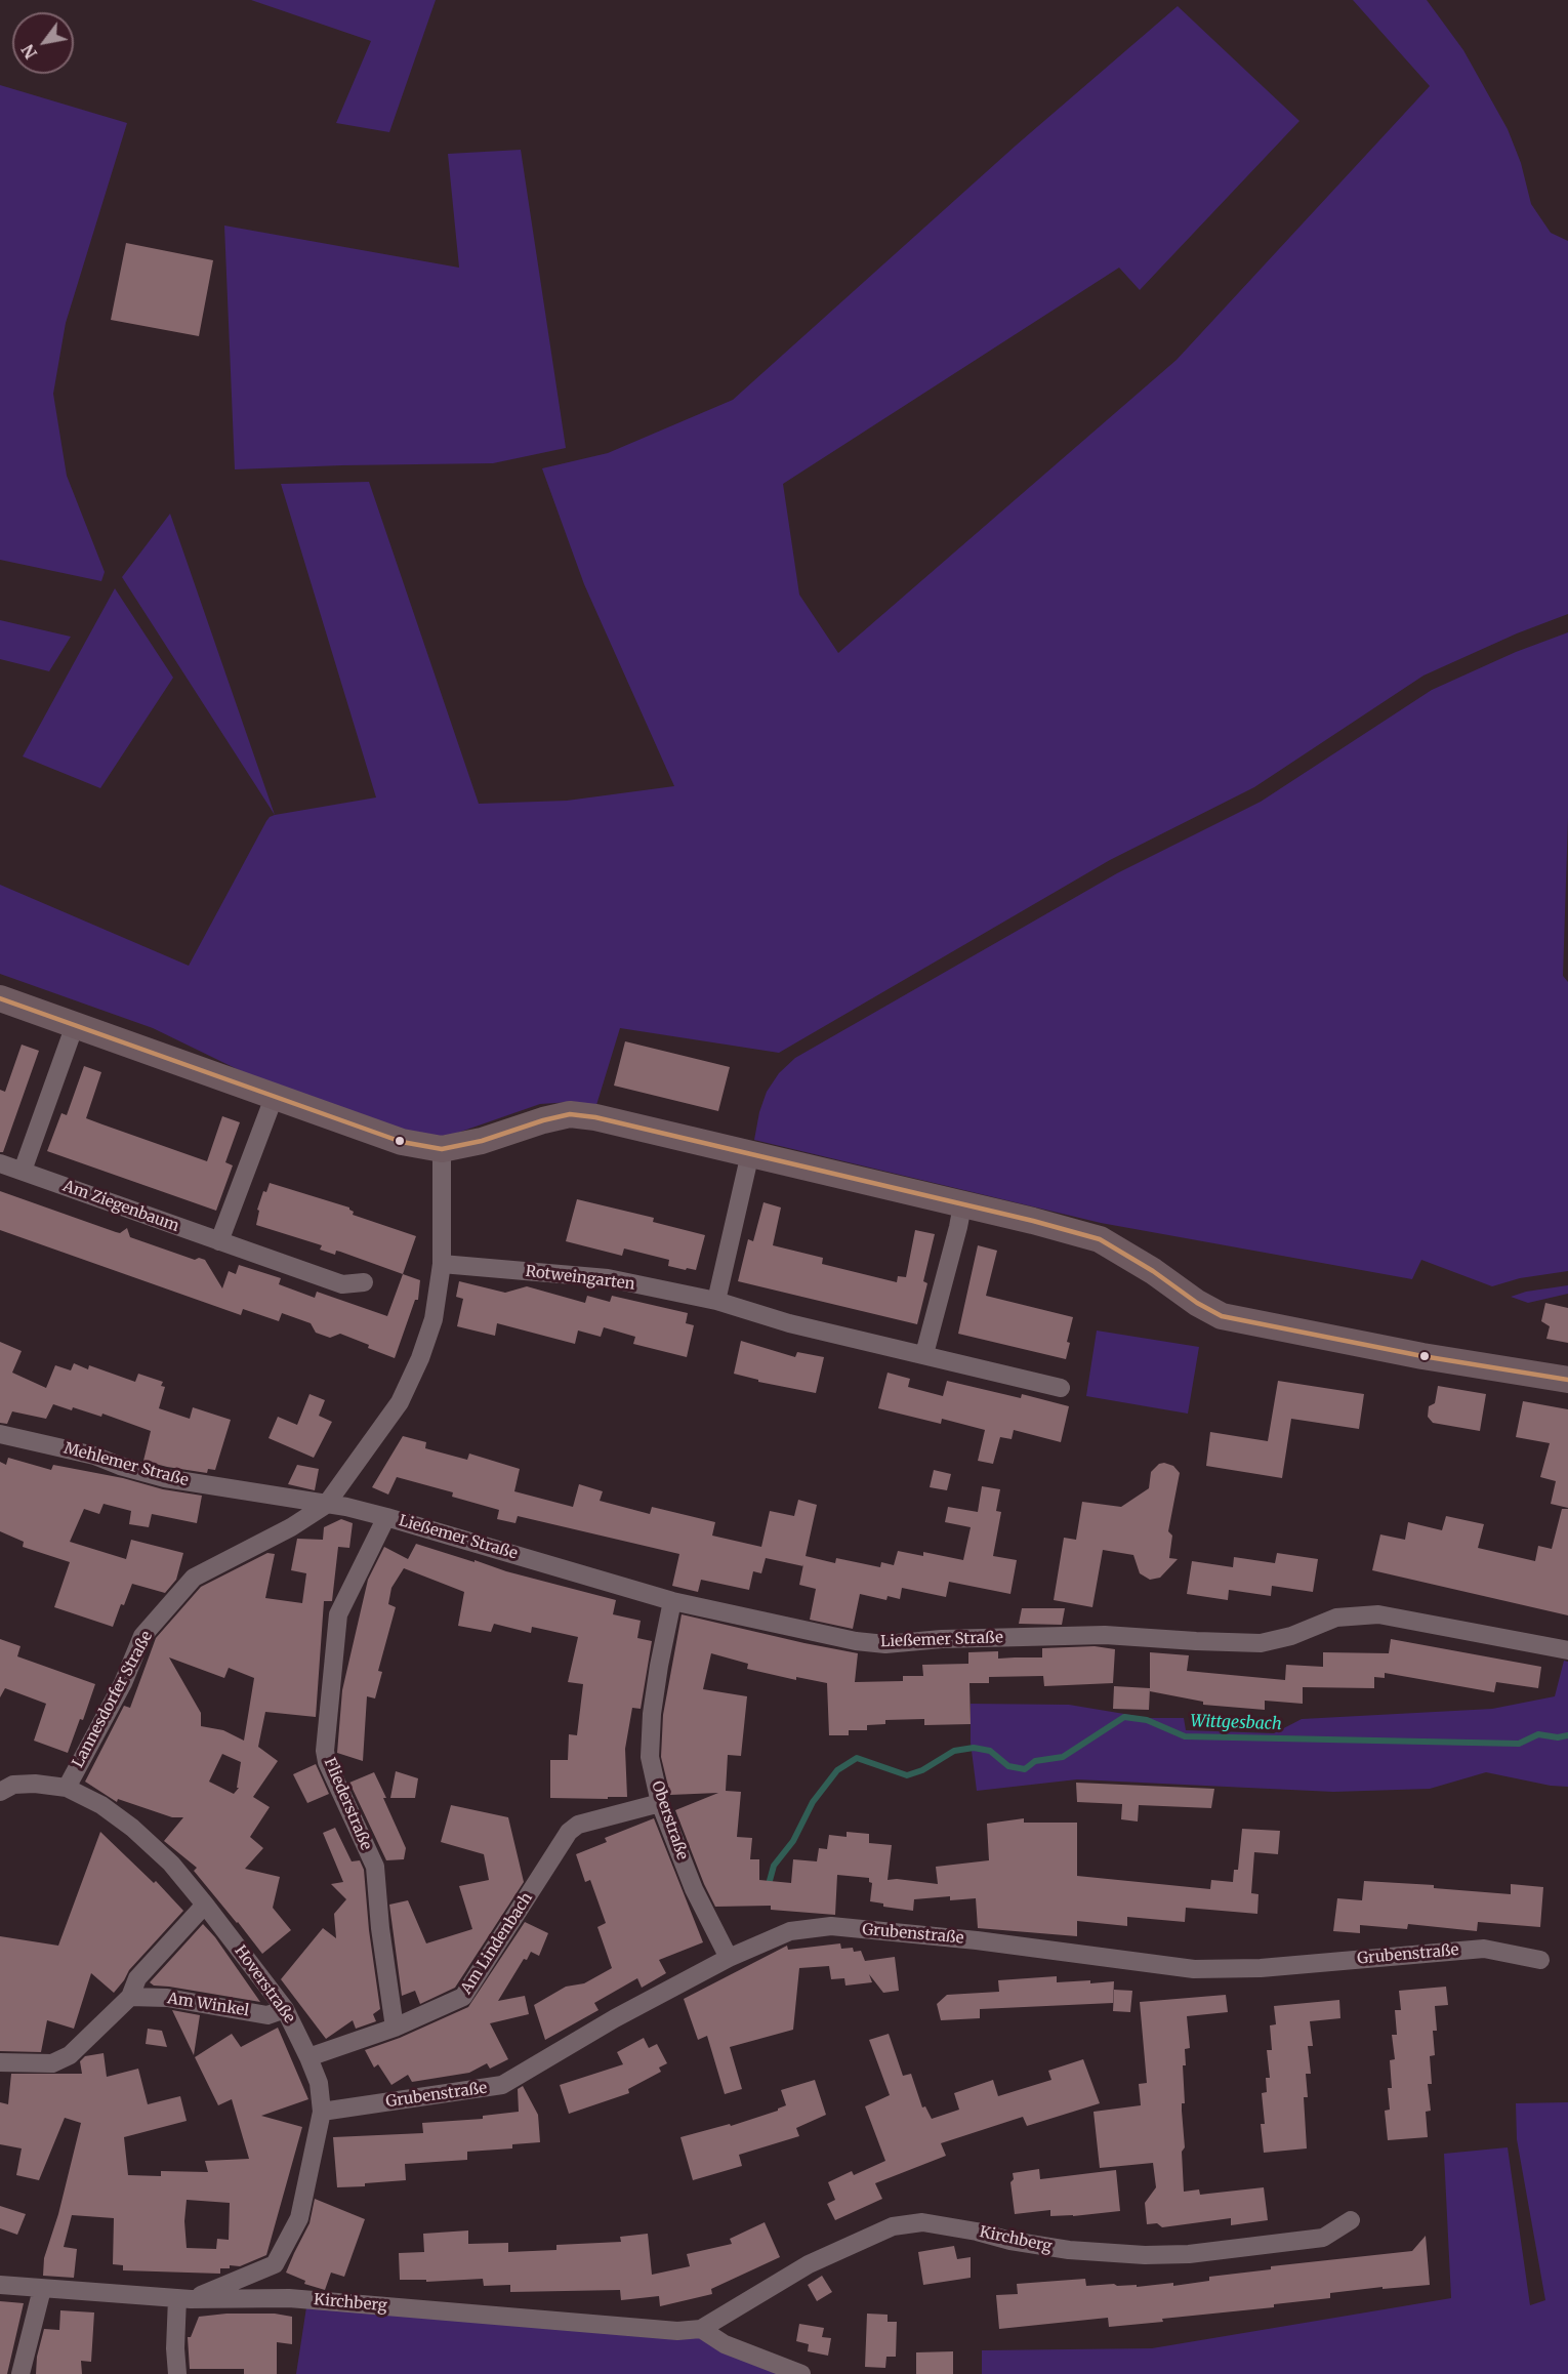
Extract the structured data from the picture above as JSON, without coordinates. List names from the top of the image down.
{
  "streets": {
    "street": [
      "Am Ziegenbaum",
      "Rotweingarten",
      "Mehlemer Straße",
      "Ließemer Straße",
      "Lannesdorfer Straße",
      "Fliederstraße",
      "Oberstraße",
      "Grubenstraße",
      "Am Lindenbach",
      "Hoverstraße",
      "Am Winkel",
      "Kirchberg"
    ]
  },
  "crossings": [
    ["Rotweingarten", "Lannesdorfer Straße"],
    ["Mehlemer Straße", "Ließemer Straße"],
    ["Mehlemer Straße", "Lannesdorfer Straße"],
    ["Ließemer Straße", "Lannesdorfer Straße"],
    ["Ließemer Straße", "Fliederstraße"],
    ["Ließemer Straße", "Oberstraße"],
    ["Lannesdorfer Straße", "Hoverstraße"],
    ["Fliederstraße", "Am Lindenbach"],
    ["Oberstraße", "Grubenstraße"],
    ["Oberstraße", "Am Lindenbach"],
    ["Grubenstraße", "Hoverstraße"],
    ["Am Lindenbach", "Hoverstraße"],
    ["Hoverstraße", "Am Winkel"],
    ["Hoverstraße", "Kirchberg"]
  ],
  "water": ["Wittgesbach"],
  "north": "bottom left"
}
